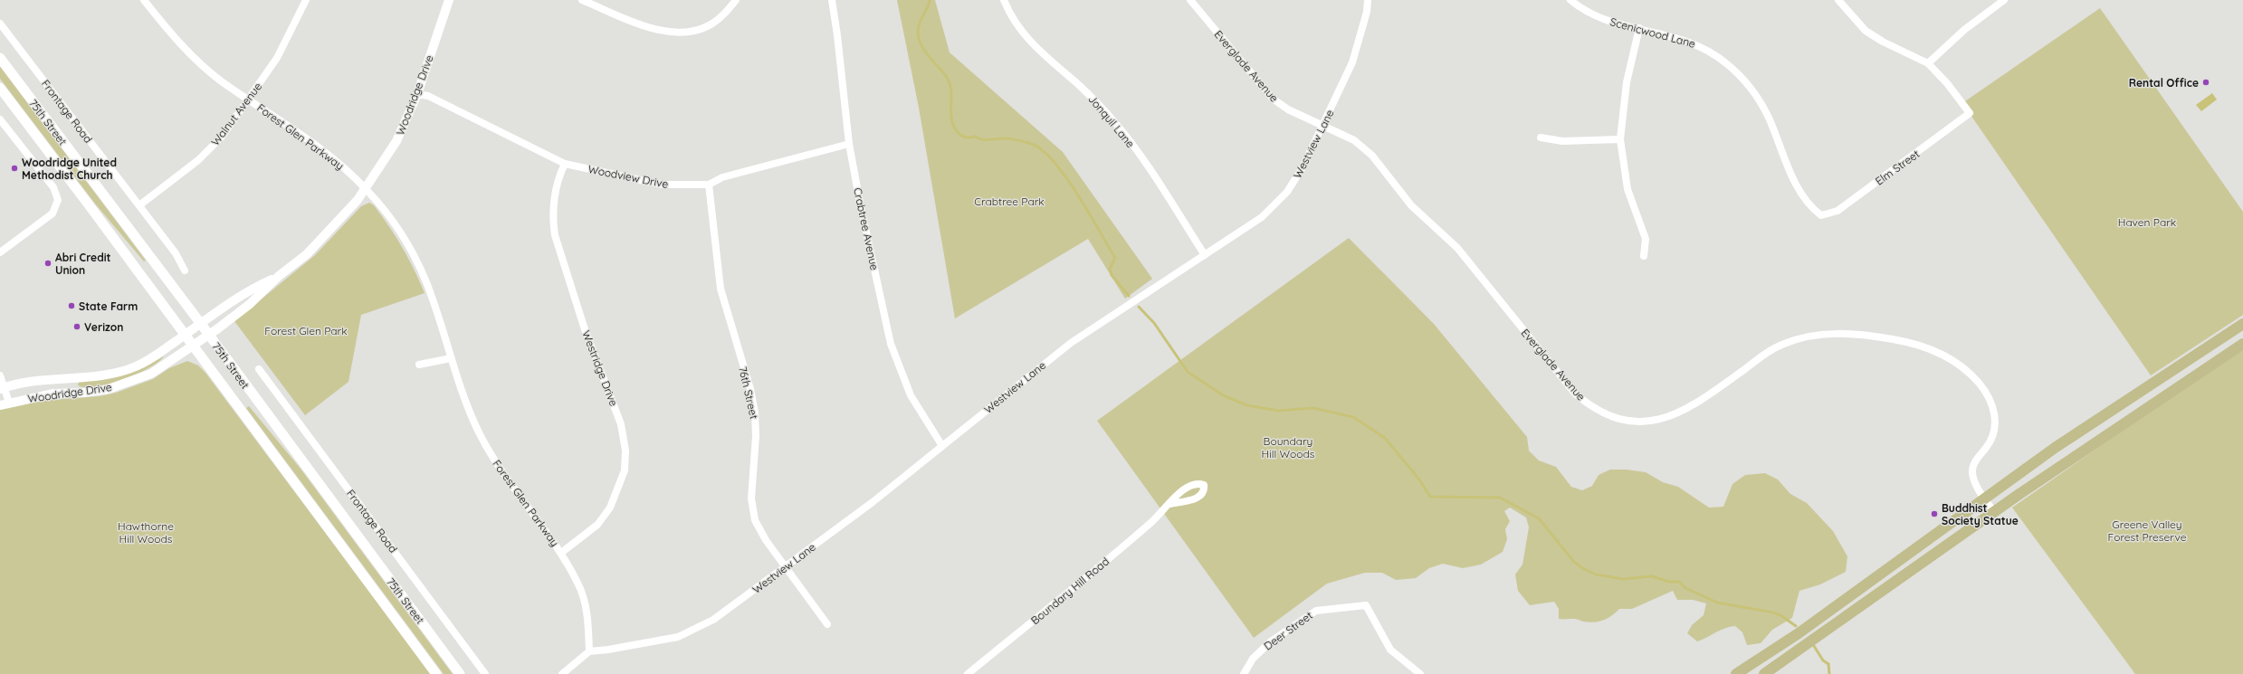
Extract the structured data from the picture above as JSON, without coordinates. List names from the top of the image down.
{
  "streets": {
    "main road": ["75th Street"],
    "street": [
      "Scenicwood Lane",
      "Everglade Avenue",
      "Woodridge Drive",
      "Frontage Road",
      "Walnut Avenue",
      "Jonquil Lane",
      "Forest Glen Parkway",
      "Westview Lane",
      "Elm Street",
      "Woodview Drive",
      "Crabtree Avenue",
      "Westridge Drive",
      "76th Street",
      "Boundary Hill Road",
      "Deer Street"
    ]
  },
  "crossings": [
    ["Scenicwood Lane", "Elm Street"],
    ["Everglade Avenue", "Westview Lane"],
    ["Woodridge Drive", "75th Street"],
    ["Woodridge Drive", "Forest Glen Parkway"],
    ["Woodridge Drive", "Woodview Drive"],
    ["Frontage Road", "Walnut Avenue"],
    ["Walnut Avenue", "Forest Glen Parkway"],
    ["Jonquil Lane", "Westview Lane"],
    ["Forest Glen Parkway", "Westview Lane"],
    ["Forest Glen Parkway", "Westridge Drive"],
    ["Westview Lane", "Crabtree Avenue"],
    ["Westview Lane", "76th Street"],
    ["Woodview Drive", "Crabtree Avenue"],
    ["Woodview Drive", "Westridge Drive"],
    ["Woodview Drive", "76th Street"]
  ],
  "parks": [
    "Crabtree Park",
    "Haven Park",
    "Forest Glen Park",
    "Boundary Hill Woods",
    "Greene Valley Forest Preserve",
    "Hawthorne Hill Woods"
  ],
  "places": [
    "Rental Office",
    "Woodridge United Methodist Church",
    "Abri Credit Union",
    "State Farm",
    "Verizon",
    "Buddhist Society Statue"
  ]
}
